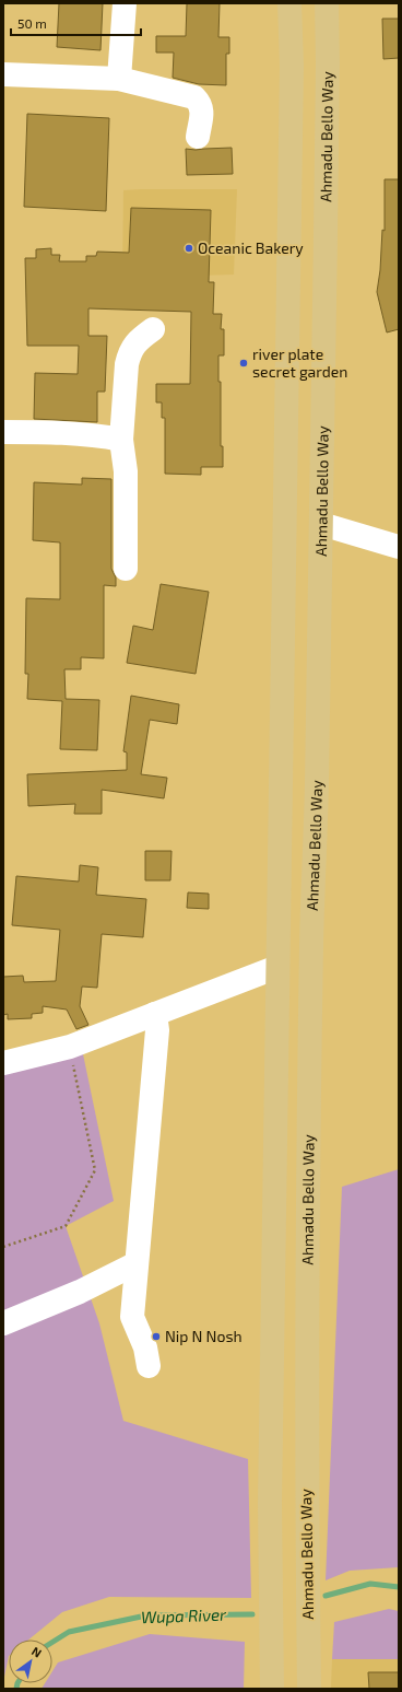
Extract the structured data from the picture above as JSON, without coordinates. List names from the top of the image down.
{
  "streets": {
    "main road": ["Ahmadu Bello Way"]
  },
  "water": ["Wupa River"],
  "places": ["Oceanic Bakery", "river plate secret garden", "Nip N Nosh"],
  "scale_bar": "50 m",
  "north": "top right"
}
